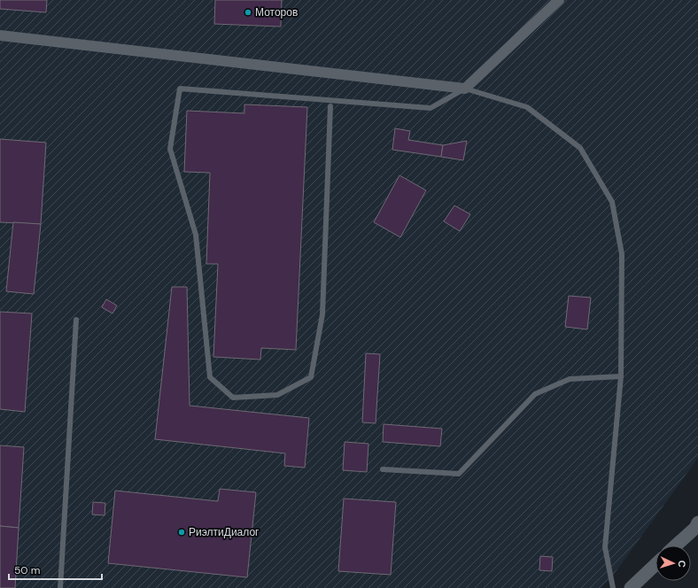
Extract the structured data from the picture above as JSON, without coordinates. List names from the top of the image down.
{
  "places": ["Моторов", "РиэлтиДиалог"],
  "scale_bar": "50 m",
  "north": "right"
}
